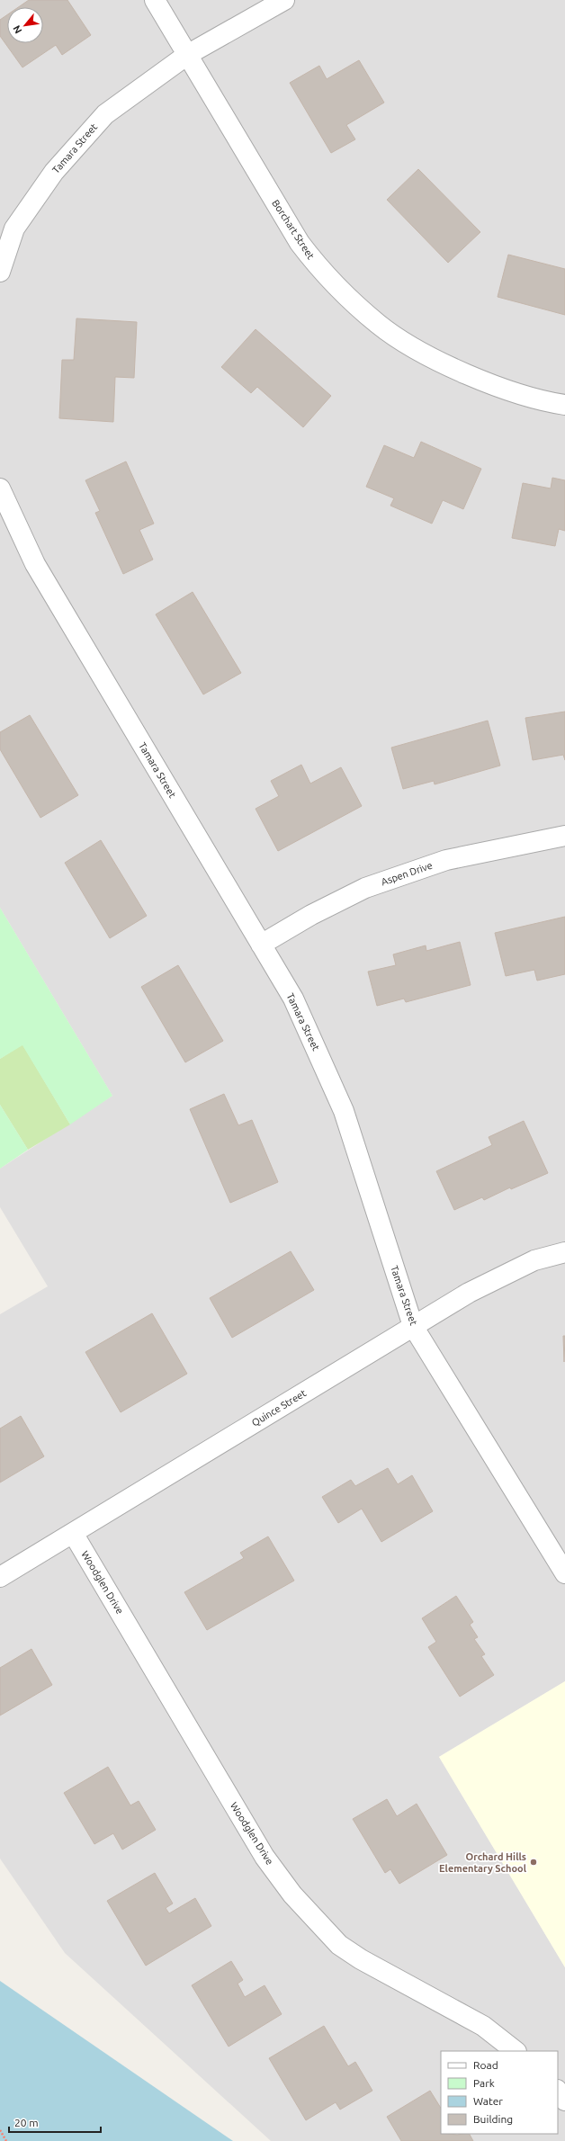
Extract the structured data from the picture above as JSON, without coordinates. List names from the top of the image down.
{
  "streets": {
    "street": [
      "Tamara Street",
      "Borchart Street",
      "Aspen Drive",
      "Quince Street",
      "Woodglen Drive"
    ]
  },
  "crossings": [
    ["Tamara Street", "Borchart Street"],
    ["Tamara Street", "Aspen Drive"],
    ["Tamara Street", "Quince Street"],
    ["Quince Street", "Woodglen Drive"]
  ],
  "places": ["Orchard Hills Elementary School"],
  "legend": [
    "Road",
    "Park",
    "Water",
    "Building"
  ],
  "scale_bar": "20 m",
  "north": "bottom left"
}
